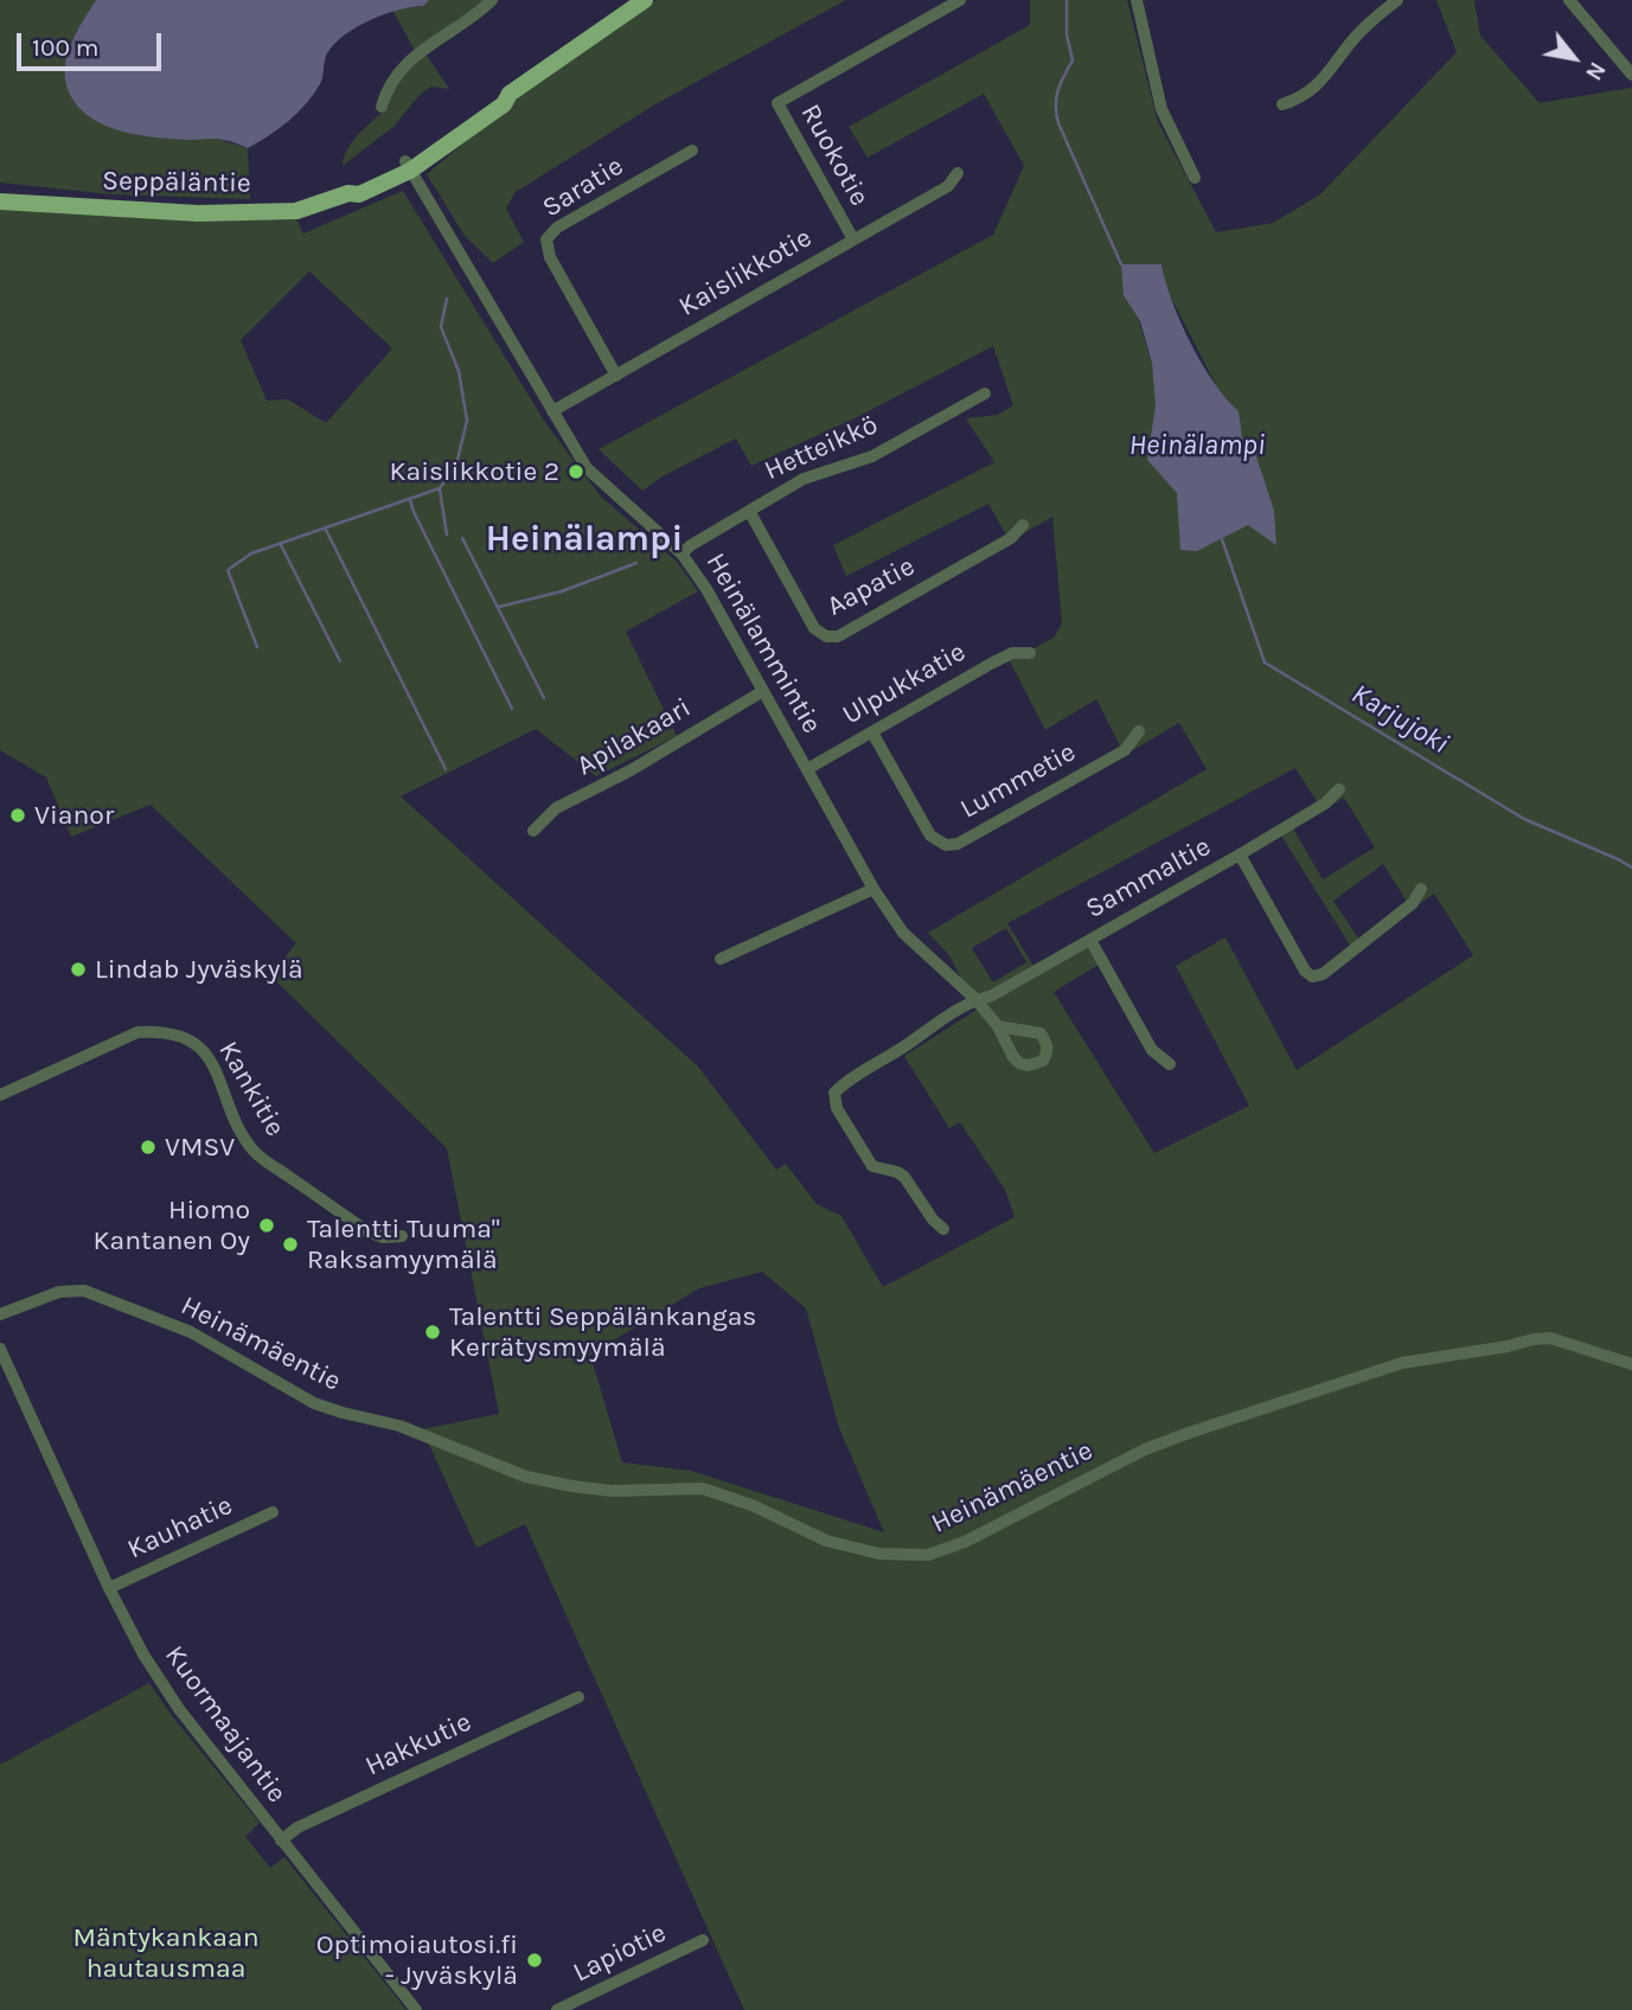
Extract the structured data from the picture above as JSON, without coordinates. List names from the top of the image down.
{
  "streets": {
    "main road": ["Seppäläntie"],
    "street": [
      "Ruokotie",
      "Saratie",
      "Kaislikkotie",
      "Hetteikkö",
      "Aapatie",
      "Heinälammintie",
      "Ulpukkatie",
      "Apilakaari",
      "Lummetie",
      "Sammaltie",
      "Kankitie",
      "Heinämäentie",
      "Kauhatie",
      "Kuormaajantie",
      "Hakkutie",
      "Lapiotie"
    ]
  },
  "crossings": [
    ["Ruokotie", "Kaislikkotie"],
    ["Seppäläntie", "Heinälammintie"],
    ["Saratie", "Kaislikkotie"],
    ["Kaislikkotie", "Heinälammintie"],
    ["Hetteikkö", "Aapatie"],
    ["Hetteikkö", "Heinälammintie"],
    ["Heinälammintie", "Ulpukkatie"],
    ["Heinälammintie", "Apilakaari"],
    ["Heinälammintie", "Sammaltie"],
    ["Ulpukkatie", "Lummetie"],
    ["Kauhatie", "Kuormaajantie"],
    ["Kuormaajantie", "Hakkutie"]
  ],
  "districts": ["Heinälampi"],
  "water": ["Heinälampi", "Karjujoki"],
  "parks": ["Mäntykankaan hautausmaa"],
  "places": [
    "Kaislikkotie 2",
    "Vianor",
    "Lindab Jyväskylä",
    "VMSV",
    "Hiomo Kantanen Oy",
    "Talentti Tuuma\" Raksamyymälä",
    "Talentti Seppälänkangas Kerrätysmyymälä",
    "Optimoiautosi.fi - Jyväskylä"
  ],
  "scale_bar": "100 m",
  "north": "bottom right"
}
